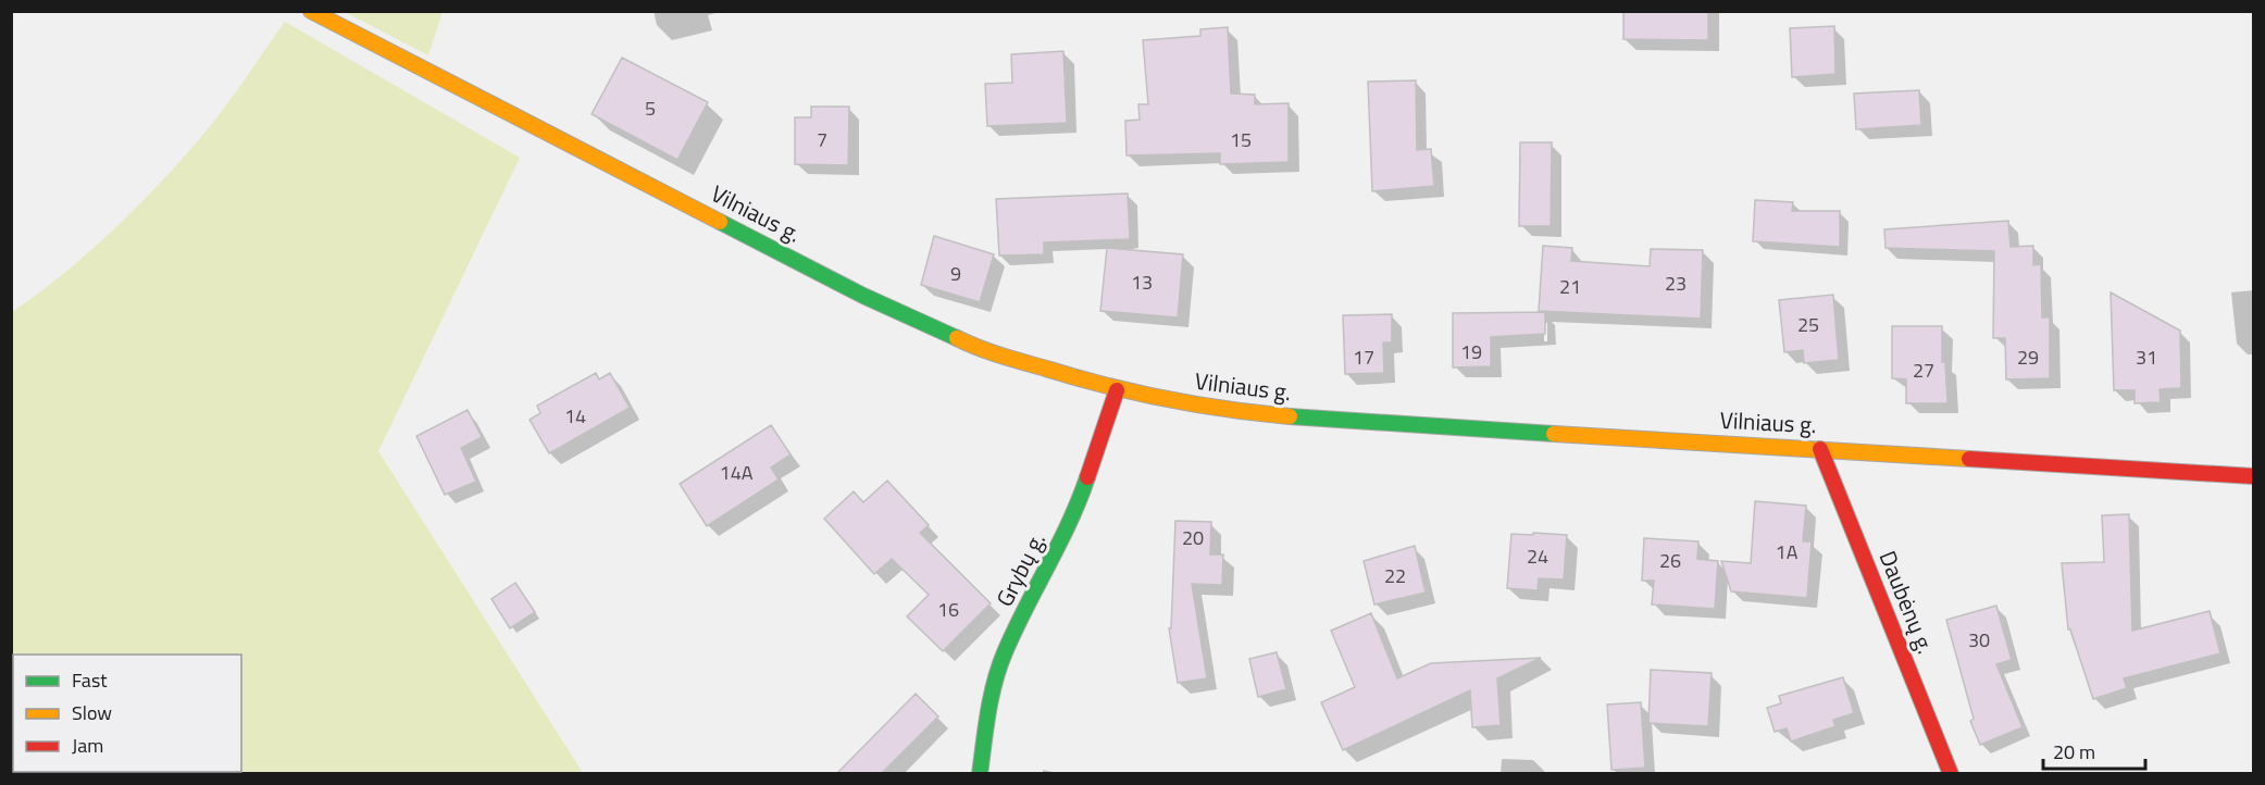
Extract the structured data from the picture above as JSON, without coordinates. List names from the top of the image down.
{
  "streets": {
    "main road": ["Vilniaus g.", "Grybų g.", "Daubėnų g."]
  },
  "crossings": [
    ["Vilniaus g.", "Grybų g."],
    ["Vilniaus g.", "Daubėnų g."]
  ],
  "house_numbers": [
    "5",
    "7",
    "15",
    "9",
    "13",
    "23",
    "21",
    "25",
    "19",
    "17",
    "29",
    "31",
    "27",
    "14",
    "14A",
    "20",
    "1A",
    "24",
    "26",
    "22",
    "16",
    "30"
  ],
  "legend": ["Fast", "Slow", "Jam"],
  "scale_bar": "20 m"
}
